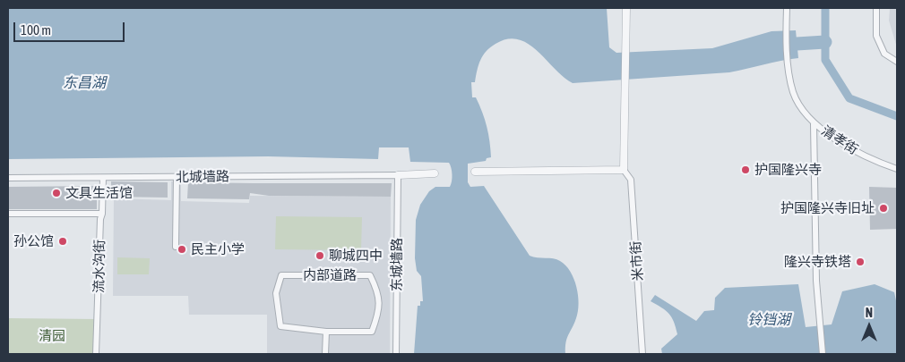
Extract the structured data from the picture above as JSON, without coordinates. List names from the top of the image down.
{
  "streets": {
    "street": [
      "清孝街",
      "北城墙路",
      "米市街",
      "东城墙路",
      "流水沟街",
      "内部道路"
    ]
  },
  "crossings": [
    ["北城墙路", "东城墙路"],
    ["北城墙路", "流水沟街"]
  ],
  "water": ["东昌湖", "铃铛湖"],
  "parks": ["清园"],
  "places": [
    "护国隆兴寺",
    "文具生活馆",
    "护国隆兴寺旧址",
    "孙公馆",
    "民主小学",
    "聊城四中",
    "隆兴寺铁塔"
  ],
  "scale_bar": "100 m",
  "north": "top"
}
